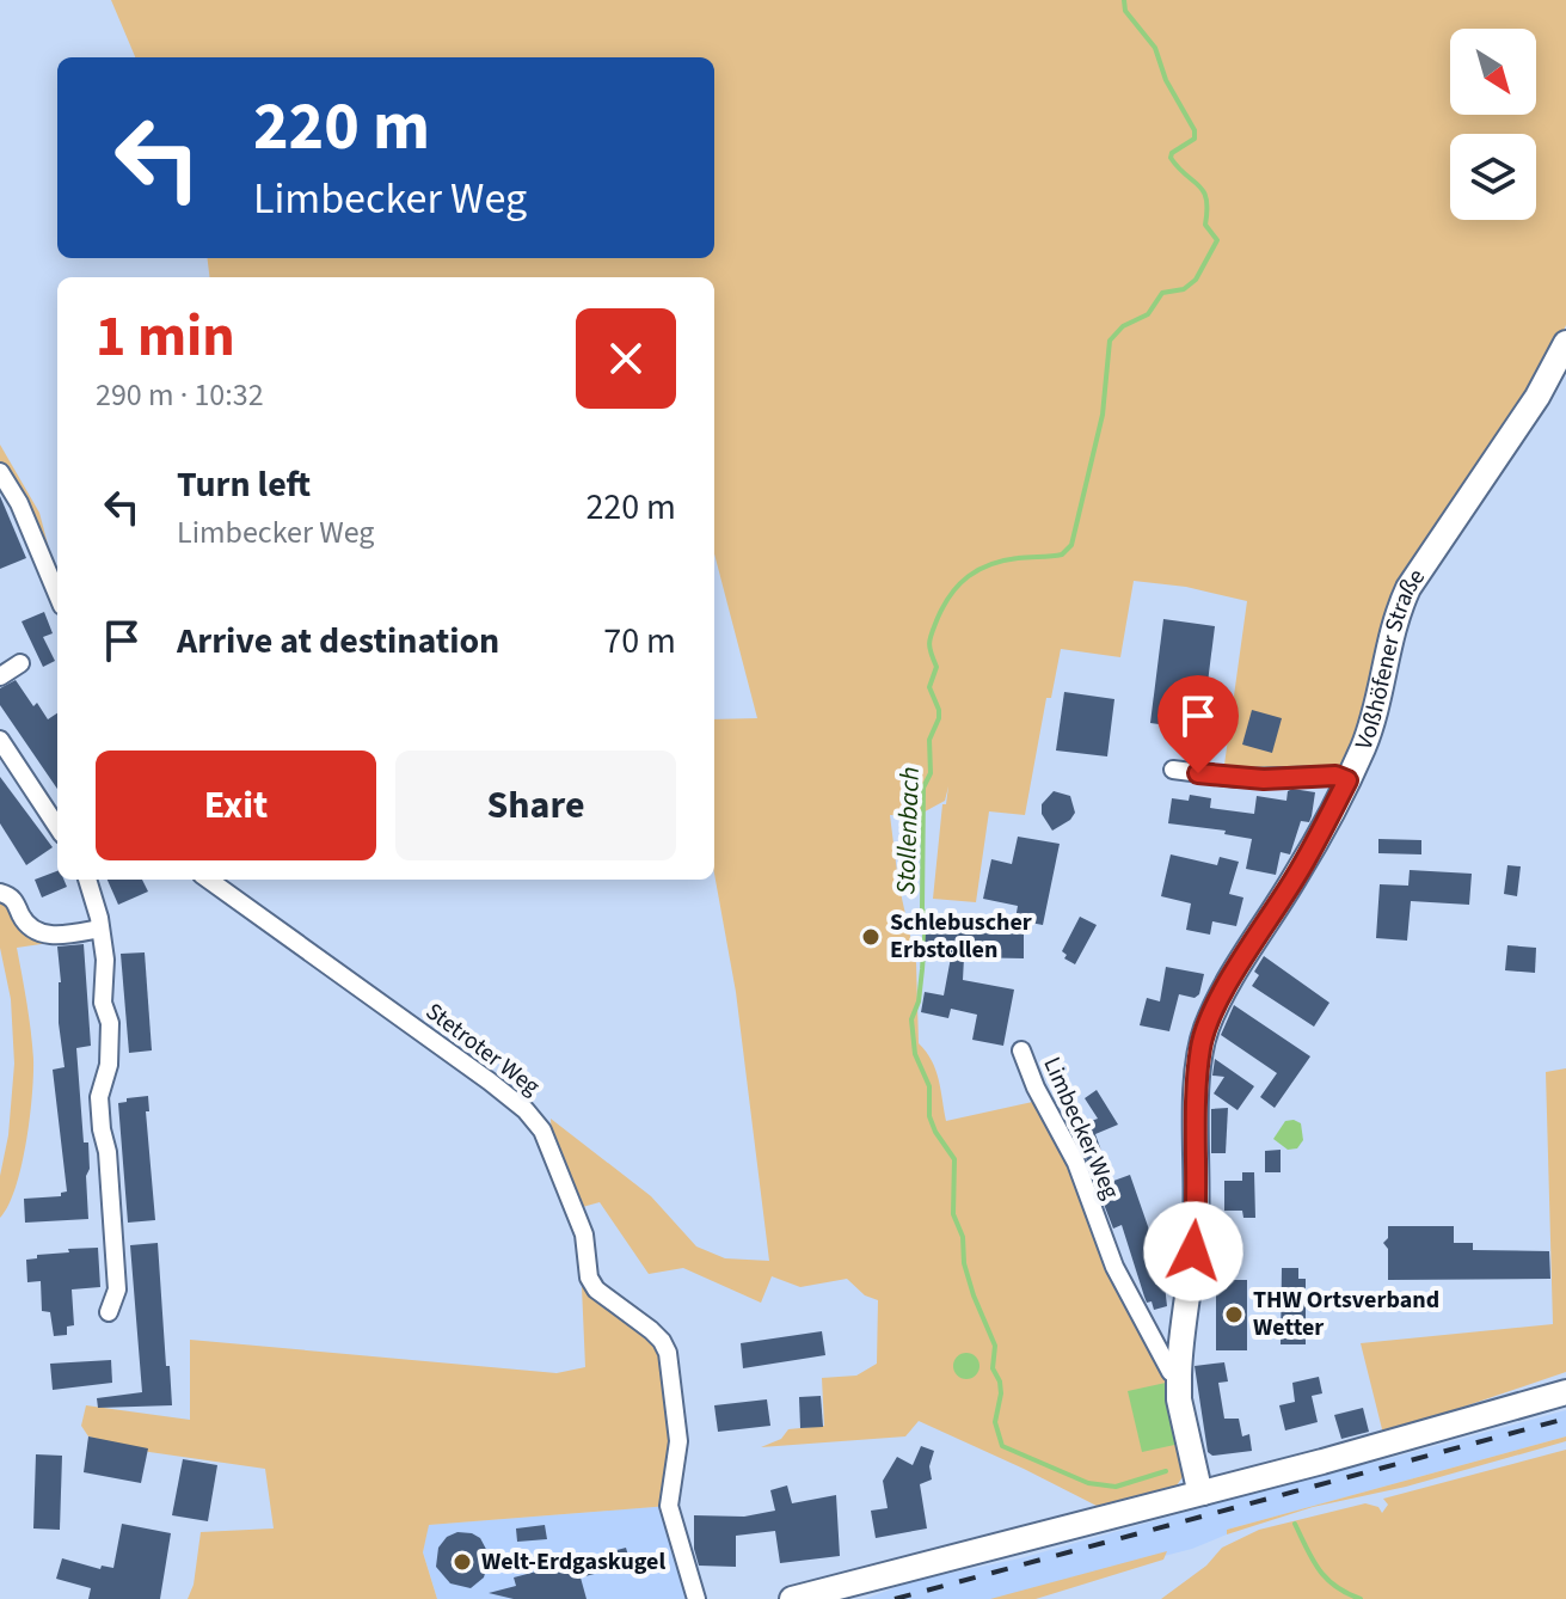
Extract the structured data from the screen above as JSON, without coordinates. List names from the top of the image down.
{
  "streets": {
    "street": ["Voßhöfener Straße", "Stetroter Weg", "Limbecker Weg"]
  },
  "crossings": [
    ["Voßhöfener Straße", "Limbecker Weg"]
  ],
  "water": ["Stollenbach"],
  "places": ["Schlebuscher Erbstollen", "THW Ortsverband Wetter", "Welt-Erdgaskugel"],
  "north": "bottom right",
  "page": {
    "turn": ["220 m", "Limbecker Weg"],
    "heading": ["1 min", "290 m · 10:32"],
    "list": [
      {
        "name": "Turn left",
        "note": "Limbecker Weg",
        "value": "220 m"
      },
      {
        "name": "Arrive at destination",
        "value": "70 m"
      }
    ],
    "buttons": ["Exit", "Share"]
  }
}
